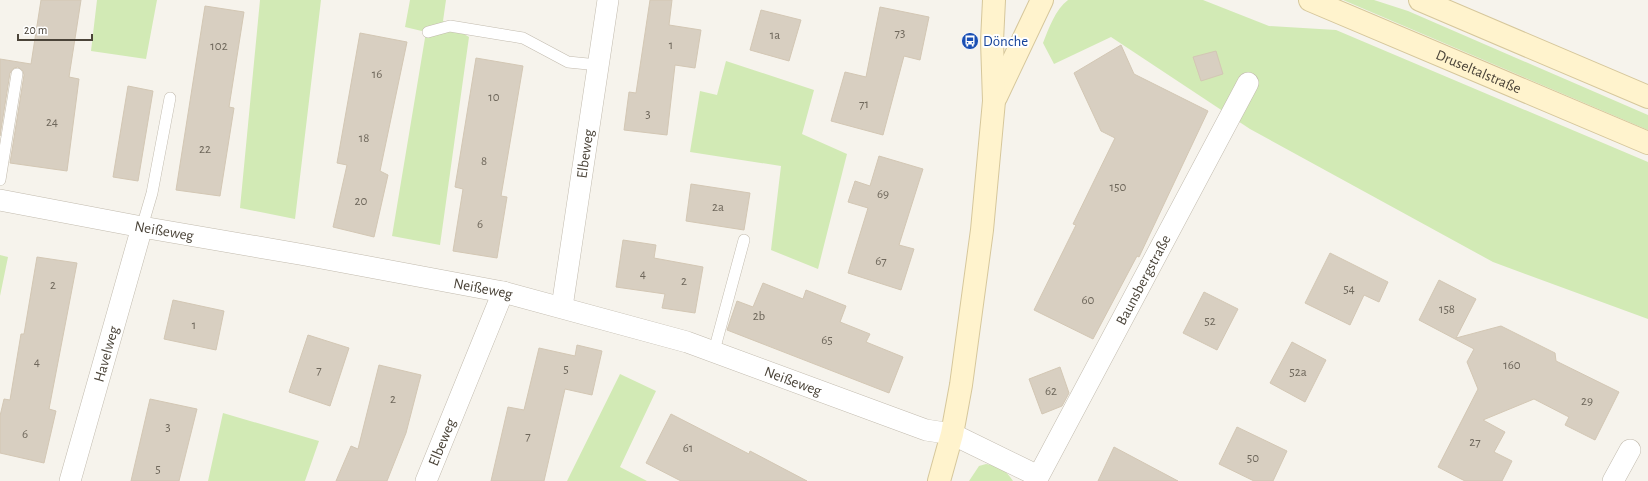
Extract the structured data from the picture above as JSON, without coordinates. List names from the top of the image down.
{
  "streets": {
    "main road": ["Druseltalstraße"],
    "street": [
      "Elbeweg",
      "Neißeweg",
      "Baunsbergstraße",
      "Havelweg"
    ]
  },
  "crossings": [
    ["Elbeweg", "Neißeweg"],
    ["Neißeweg", "Baunsbergstraße"],
    ["Neißeweg", "Havelweg"]
  ],
  "places": {
    "bus stop": ["Dönche"]
  },
  "house_numbers": [
    "73",
    "1a",
    "1",
    "102",
    "16",
    "10",
    "71",
    "3",
    "24",
    "18",
    "22",
    "8",
    "150",
    "69",
    "20",
    "2a",
    "6",
    "67",
    "4",
    "2",
    "2",
    "54",
    "60",
    "158",
    "2b",
    "52",
    "1",
    "65",
    "4",
    "160",
    "5",
    "7",
    "52a",
    "62",
    "2",
    "29",
    "3",
    "6",
    "7",
    "27",
    "61",
    "50",
    "5"
  ],
  "scale_bar": "20 m"
}
